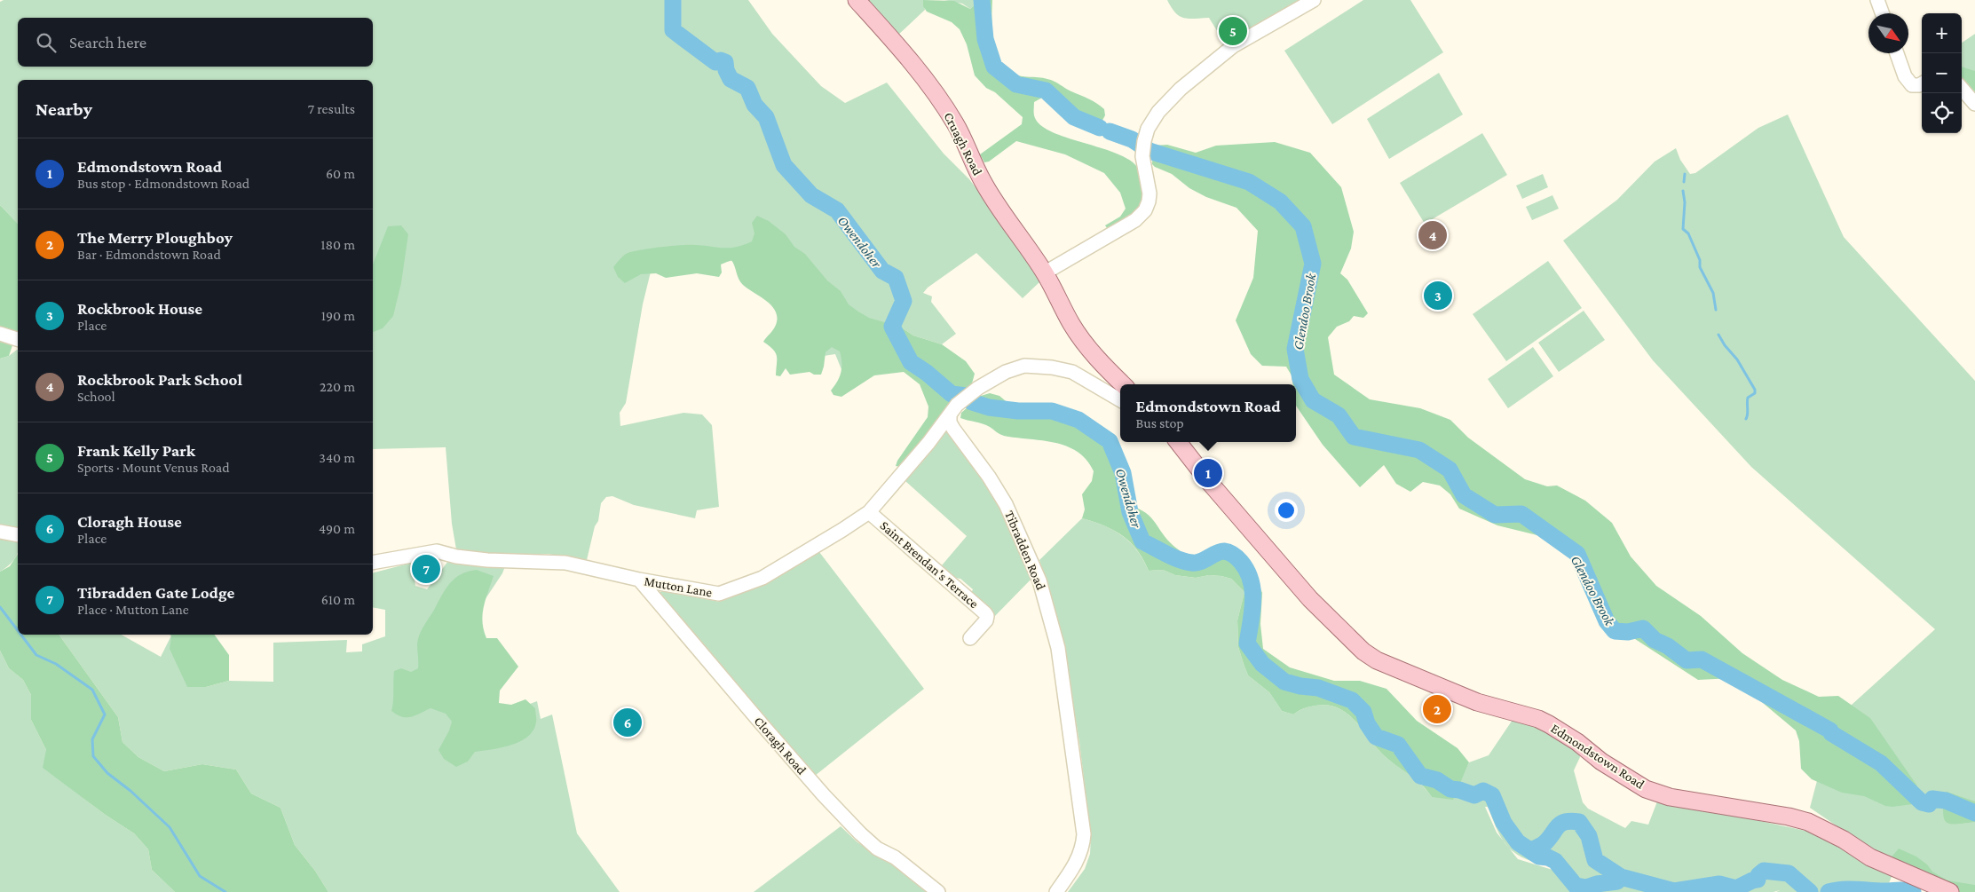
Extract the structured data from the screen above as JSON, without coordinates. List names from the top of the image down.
{
  "streets": {
    "main road": ["Cruagh Road", "Edmondstown Road"],
    "street": [
      "Tibradden Road",
      "Saint Brendan's Terrace",
      "Mutton Lane",
      "Cloragh Road"
    ]
  },
  "crossings": [
    ["Tibradden Road", "Mutton Lane"],
    ["Saint Brendan's Terrace", "Mutton Lane"],
    ["Mutton Lane", "Cloragh Road"]
  ],
  "water": ["Owendoher", "Glendoo Brook"],
  "north": "bottom right",
  "page": {
    "map_buttons": ["+", "−"],
    "pins": [
      "5",
      "4",
      "3",
      "1",
      "7",
      "2",
      "6"
    ],
    "search": "Search here",
    "heading": ["Nearby", "7 results"],
    "list": [
      {
        "mark": "1",
        "name": "Edmondstown Road",
        "note": "Bus stop · Edmondstown Road",
        "value": "60 m"
      },
      {
        "mark": "2",
        "name": "The Merry Ploughboy",
        "note": "Bar · Edmondstown Road",
        "value": "180 m"
      },
      {
        "mark": "3",
        "name": "Rockbrook House",
        "note": "Place",
        "value": "190 m"
      },
      {
        "mark": "4",
        "name": "Rockbrook Park School",
        "note": "School",
        "value": "220 m"
      },
      {
        "mark": "5",
        "name": "Frank Kelly Park",
        "note": "Sports · Mount Venus Road",
        "value": "340 m"
      },
      {
        "mark": "6",
        "name": "Cloragh House",
        "note": "Place",
        "value": "490 m"
      },
      {
        "mark": "7",
        "name": "Tibradden Gate Lodge",
        "note": "Place · Mutton Lane",
        "value": "610 m"
      }
    ],
    "popup": ["Edmondstown Road", "Bus stop"]
  }
}
